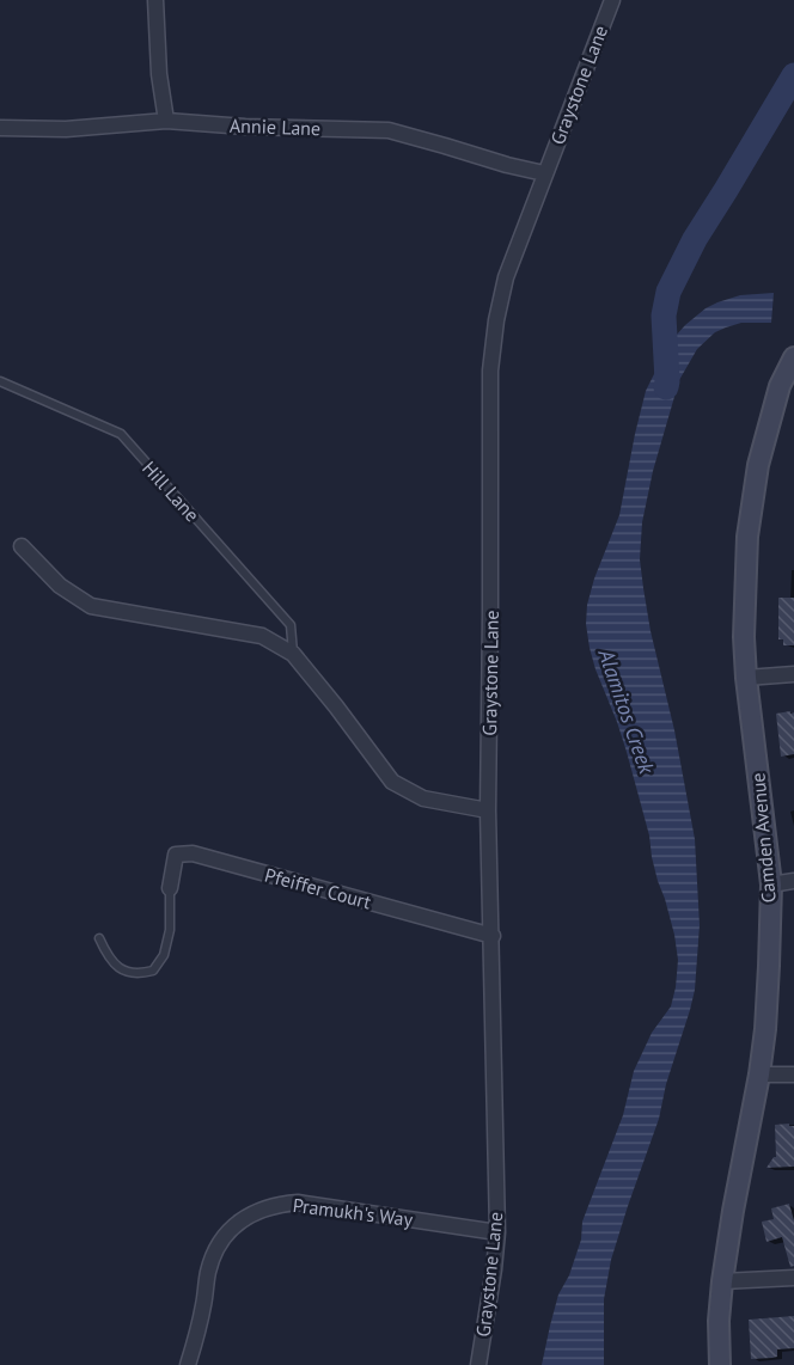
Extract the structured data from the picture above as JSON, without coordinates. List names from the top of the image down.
{
  "streets": {
    "street": [
      "Graystone Lane",
      "Annie Lane",
      "Camden Avenue",
      "Pfeiffer Court",
      "Pramukh's Way"
    ],
    "lane": ["Hill Lane"]
  },
  "crossings": [
    ["Graystone Lane", "Annie Lane"],
    ["Graystone Lane", "Pfeiffer Court"],
    ["Graystone Lane", "Pramukh's Way"]
  ],
  "water": ["Alamitos Creek"]
}
